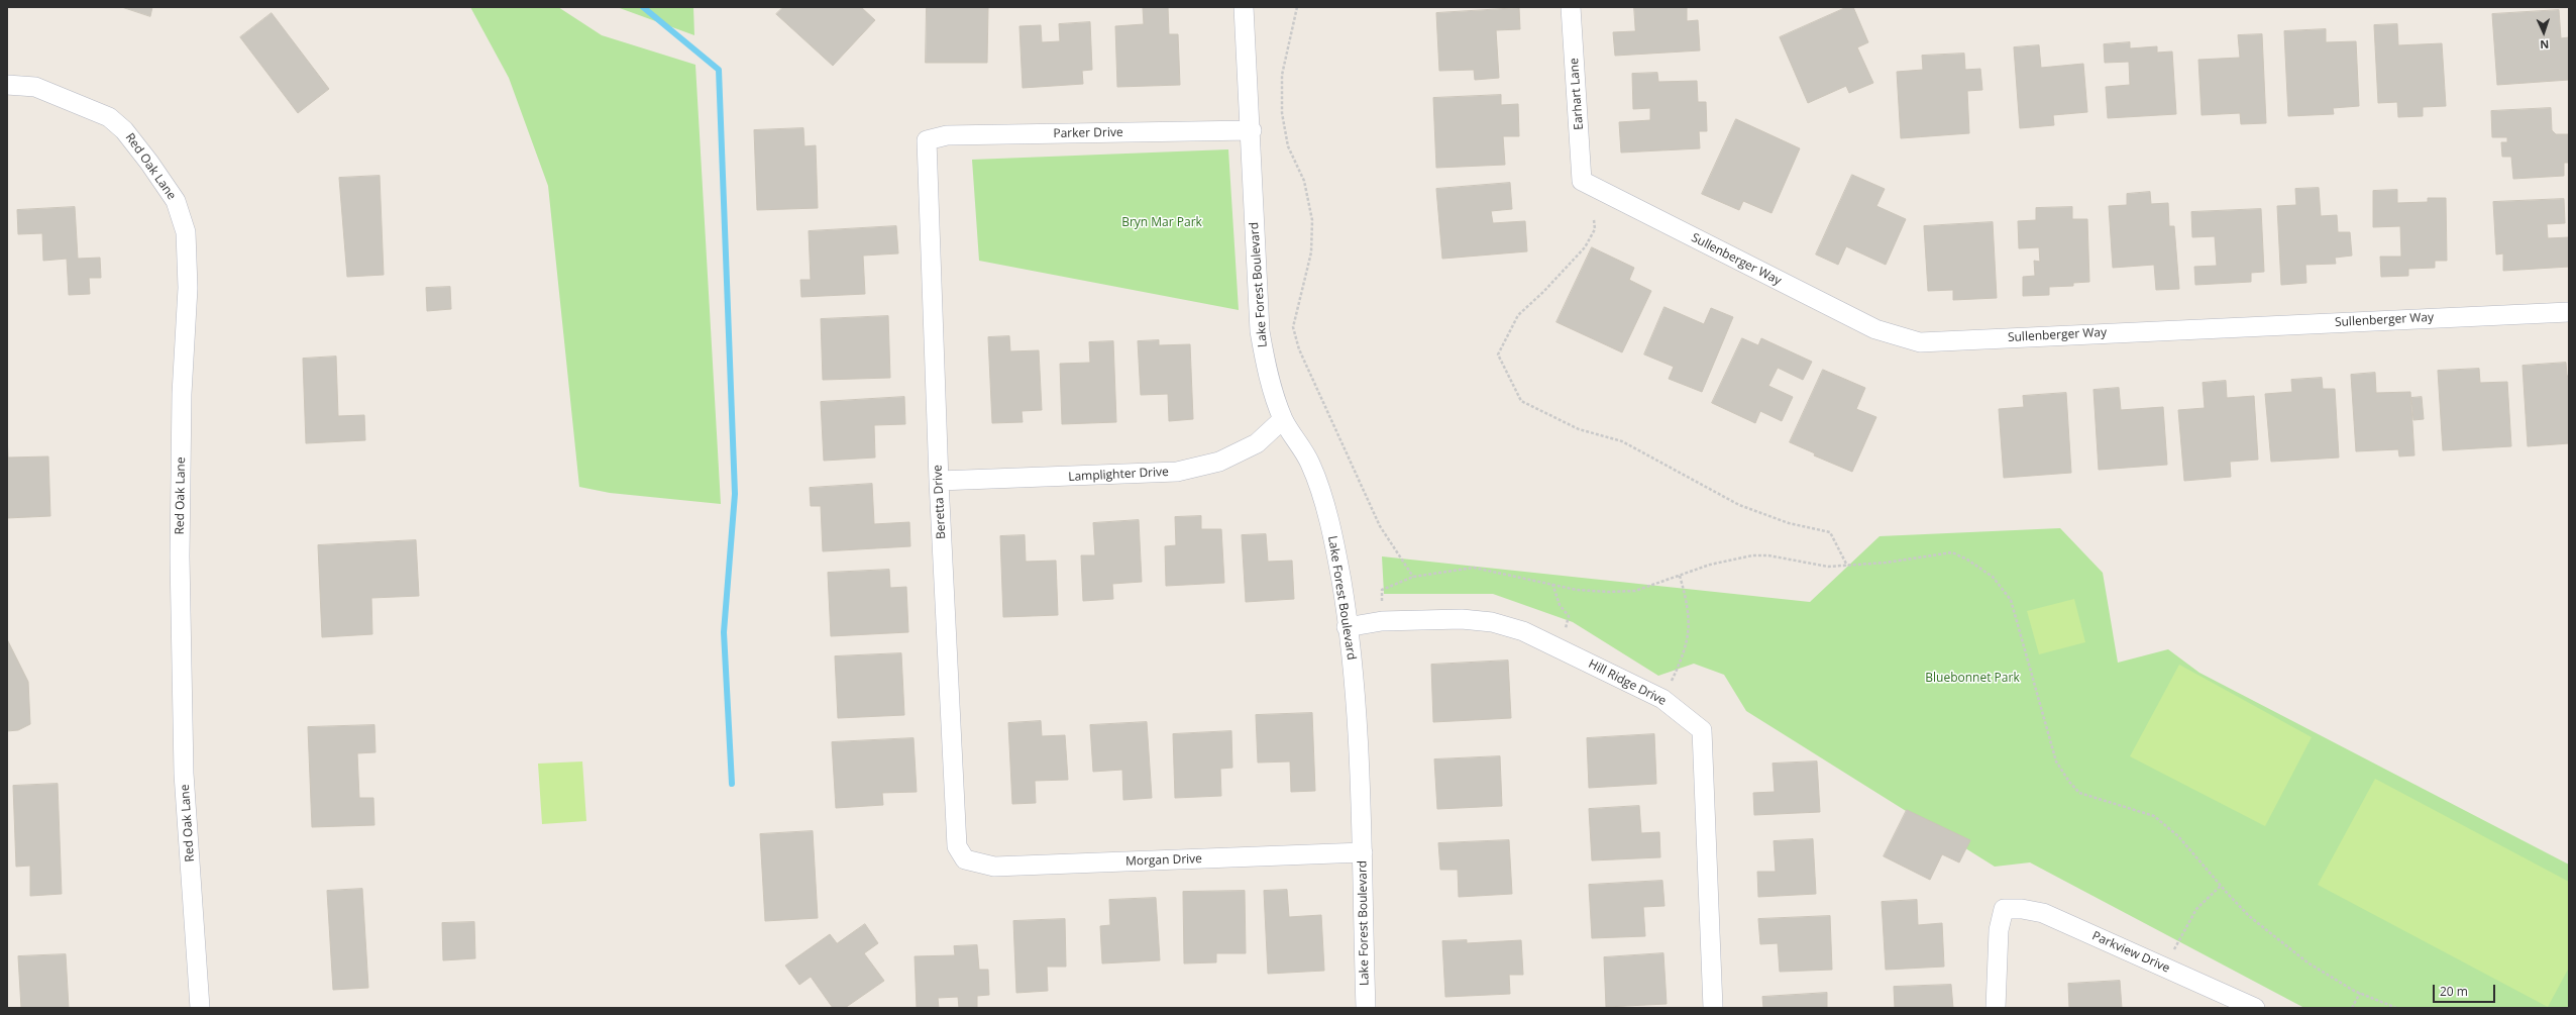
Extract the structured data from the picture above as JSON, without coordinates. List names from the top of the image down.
{
  "streets": {
    "street": [
      "Earhart Lane",
      "Parker Drive",
      "Red Oak Lane",
      "Sullenberger Way",
      "Lake Forest Boulevard",
      "Lamplighter Drive",
      "Beretta Drive",
      "Hill Ridge Drive",
      "Morgan Drive",
      "Parkview Drive"
    ]
  },
  "crossings": [
    ["Earhart Lane", "Sullenberger Way"],
    ["Parker Drive", "Lake Forest Boulevard"],
    ["Parker Drive", "Beretta Drive"],
    ["Lake Forest Boulevard", "Lamplighter Drive"],
    ["Lake Forest Boulevard", "Hill Ridge Drive"],
    ["Lake Forest Boulevard", "Morgan Drive"],
    ["Lamplighter Drive", "Beretta Drive"],
    ["Beretta Drive", "Morgan Drive"]
  ],
  "parks": ["Bryn Mar Park", "Bluebonnet Park"],
  "scale_bar": "20 m",
  "north": "bottom"
}
